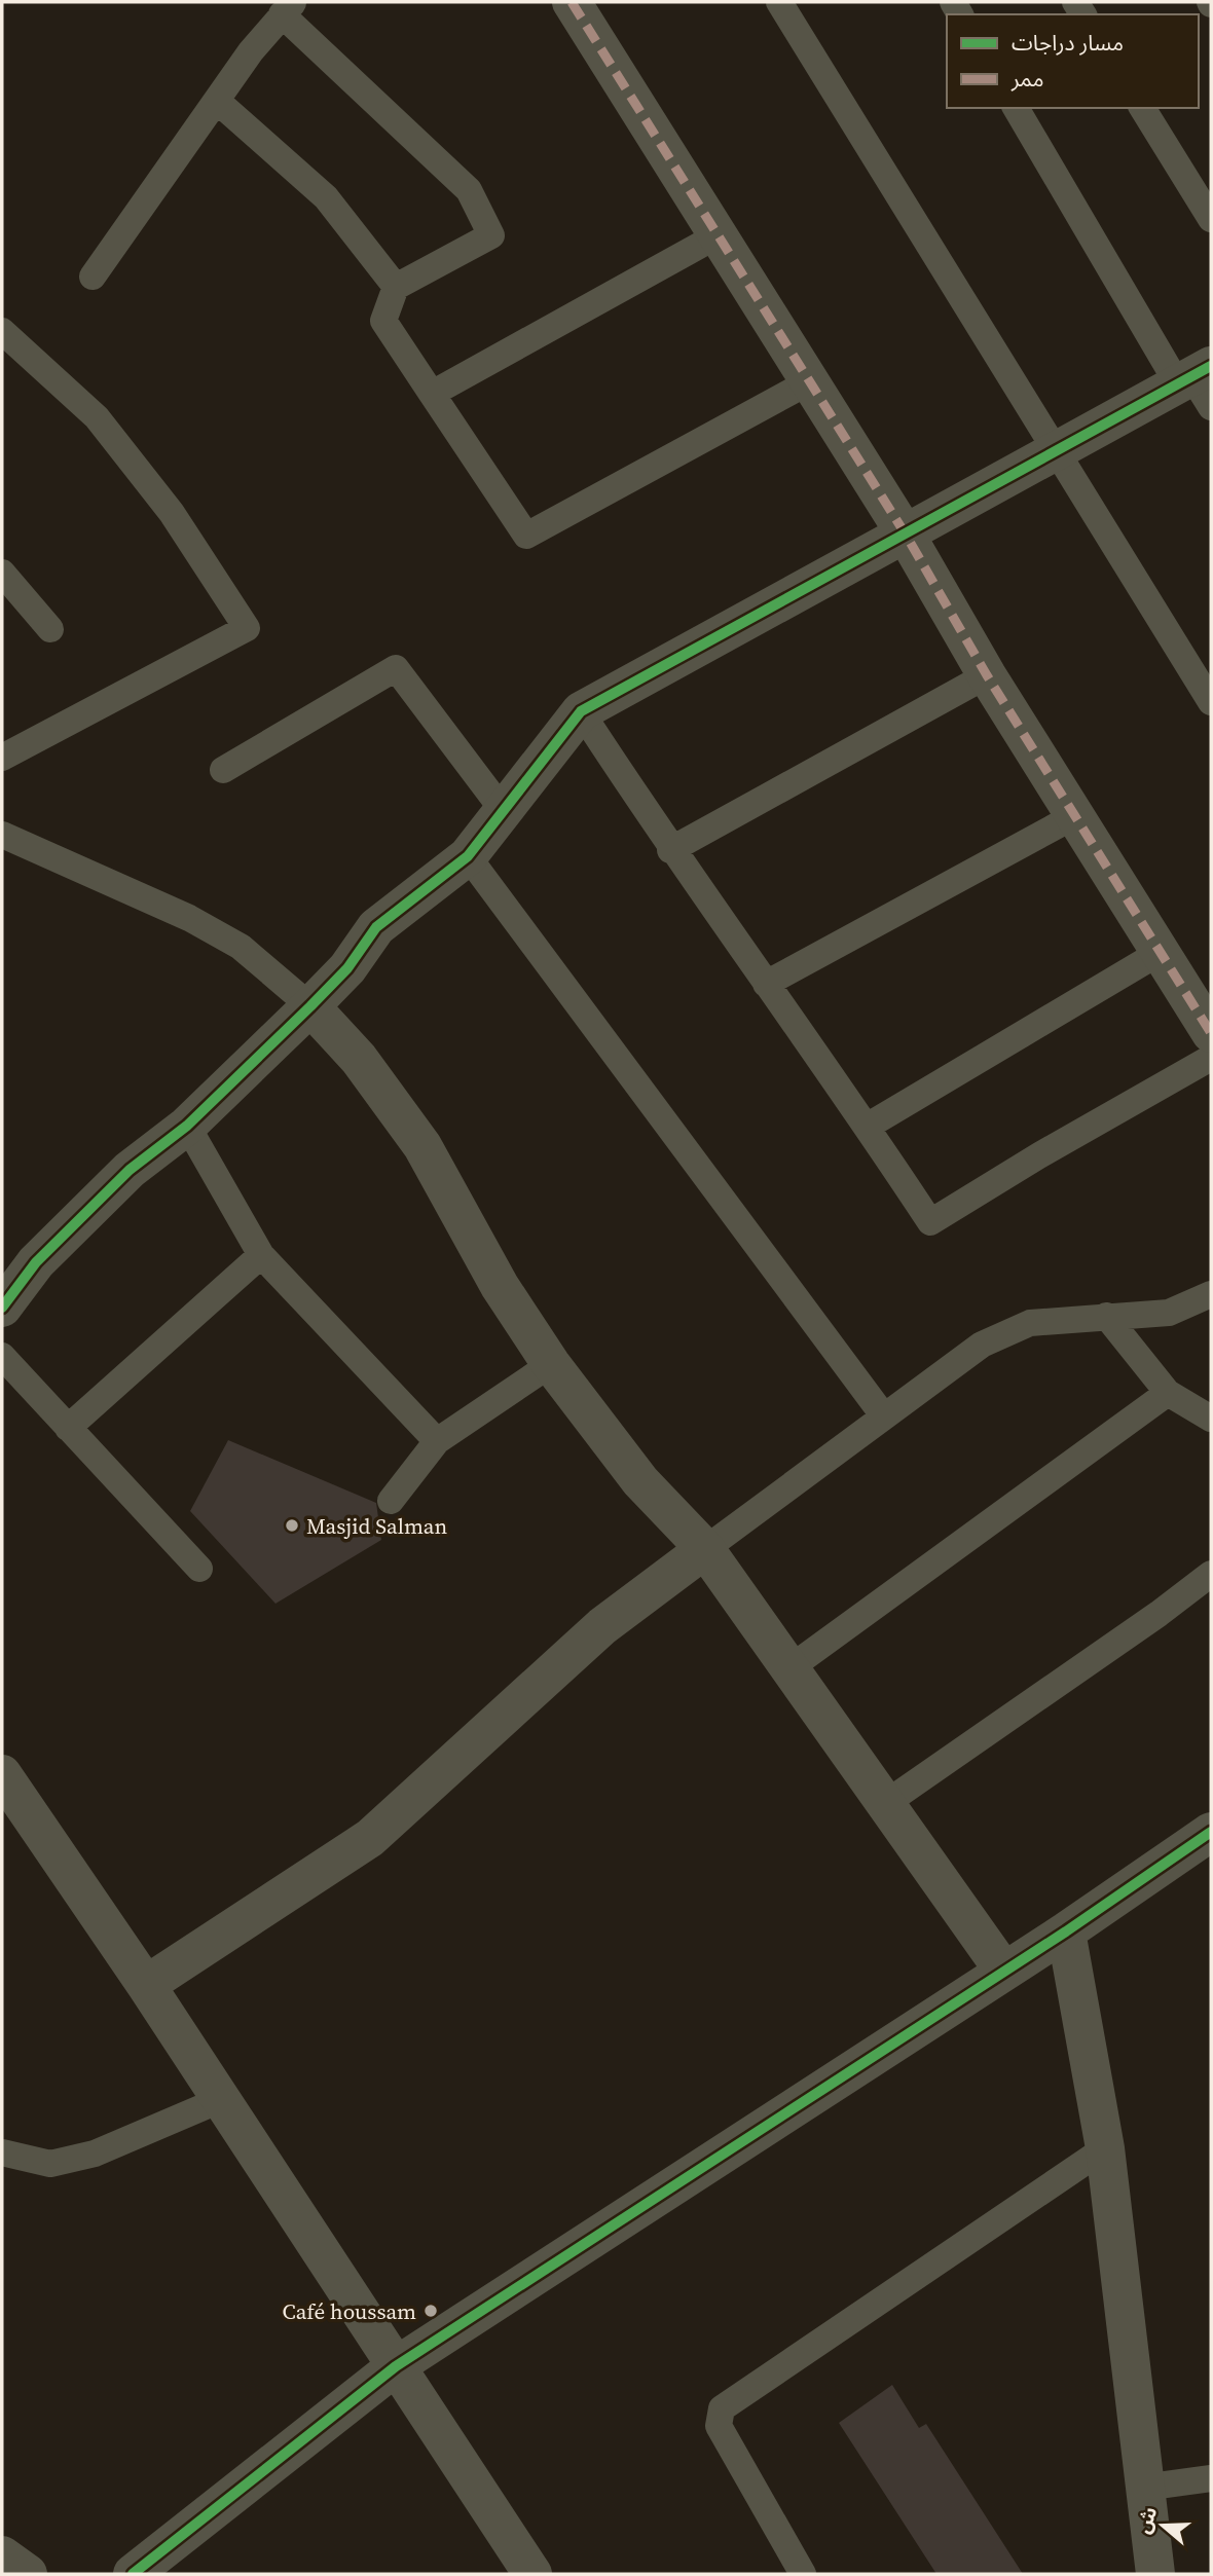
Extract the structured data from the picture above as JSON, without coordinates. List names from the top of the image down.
{
  "places": ["Masjid Salman", "Café houssam"],
  "legend": ["مسار دراجات", "ممر"],
  "north": "left"
}
